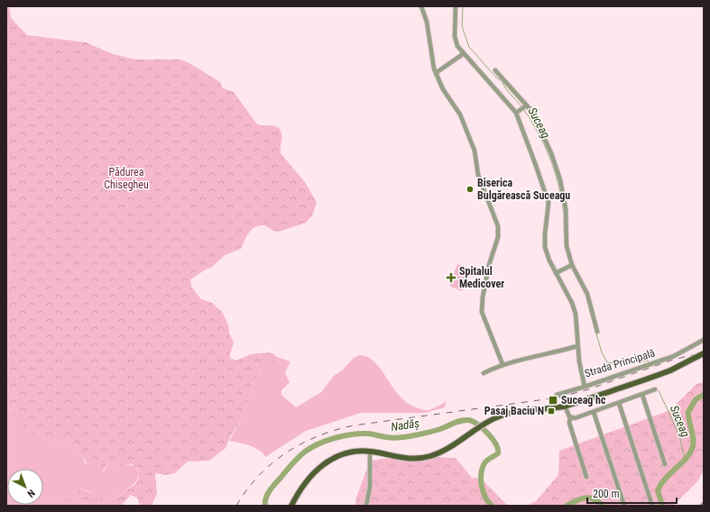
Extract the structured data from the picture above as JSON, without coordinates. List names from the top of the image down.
{
  "streets": {
    "street": ["Strada Principală"]
  },
  "water": ["Suceag", "Nadăș"],
  "parks": ["Pădurea Chisegheu"],
  "places": {
    "other": ["Biserica Bulgărească Suceagu"],
    "health": ["Spitalul Medicover"],
    "transit": ["Suceag hc", "Pasaj Baciu N"]
  },
  "scale_bar": "200 m",
  "north": "bottom right"
}
